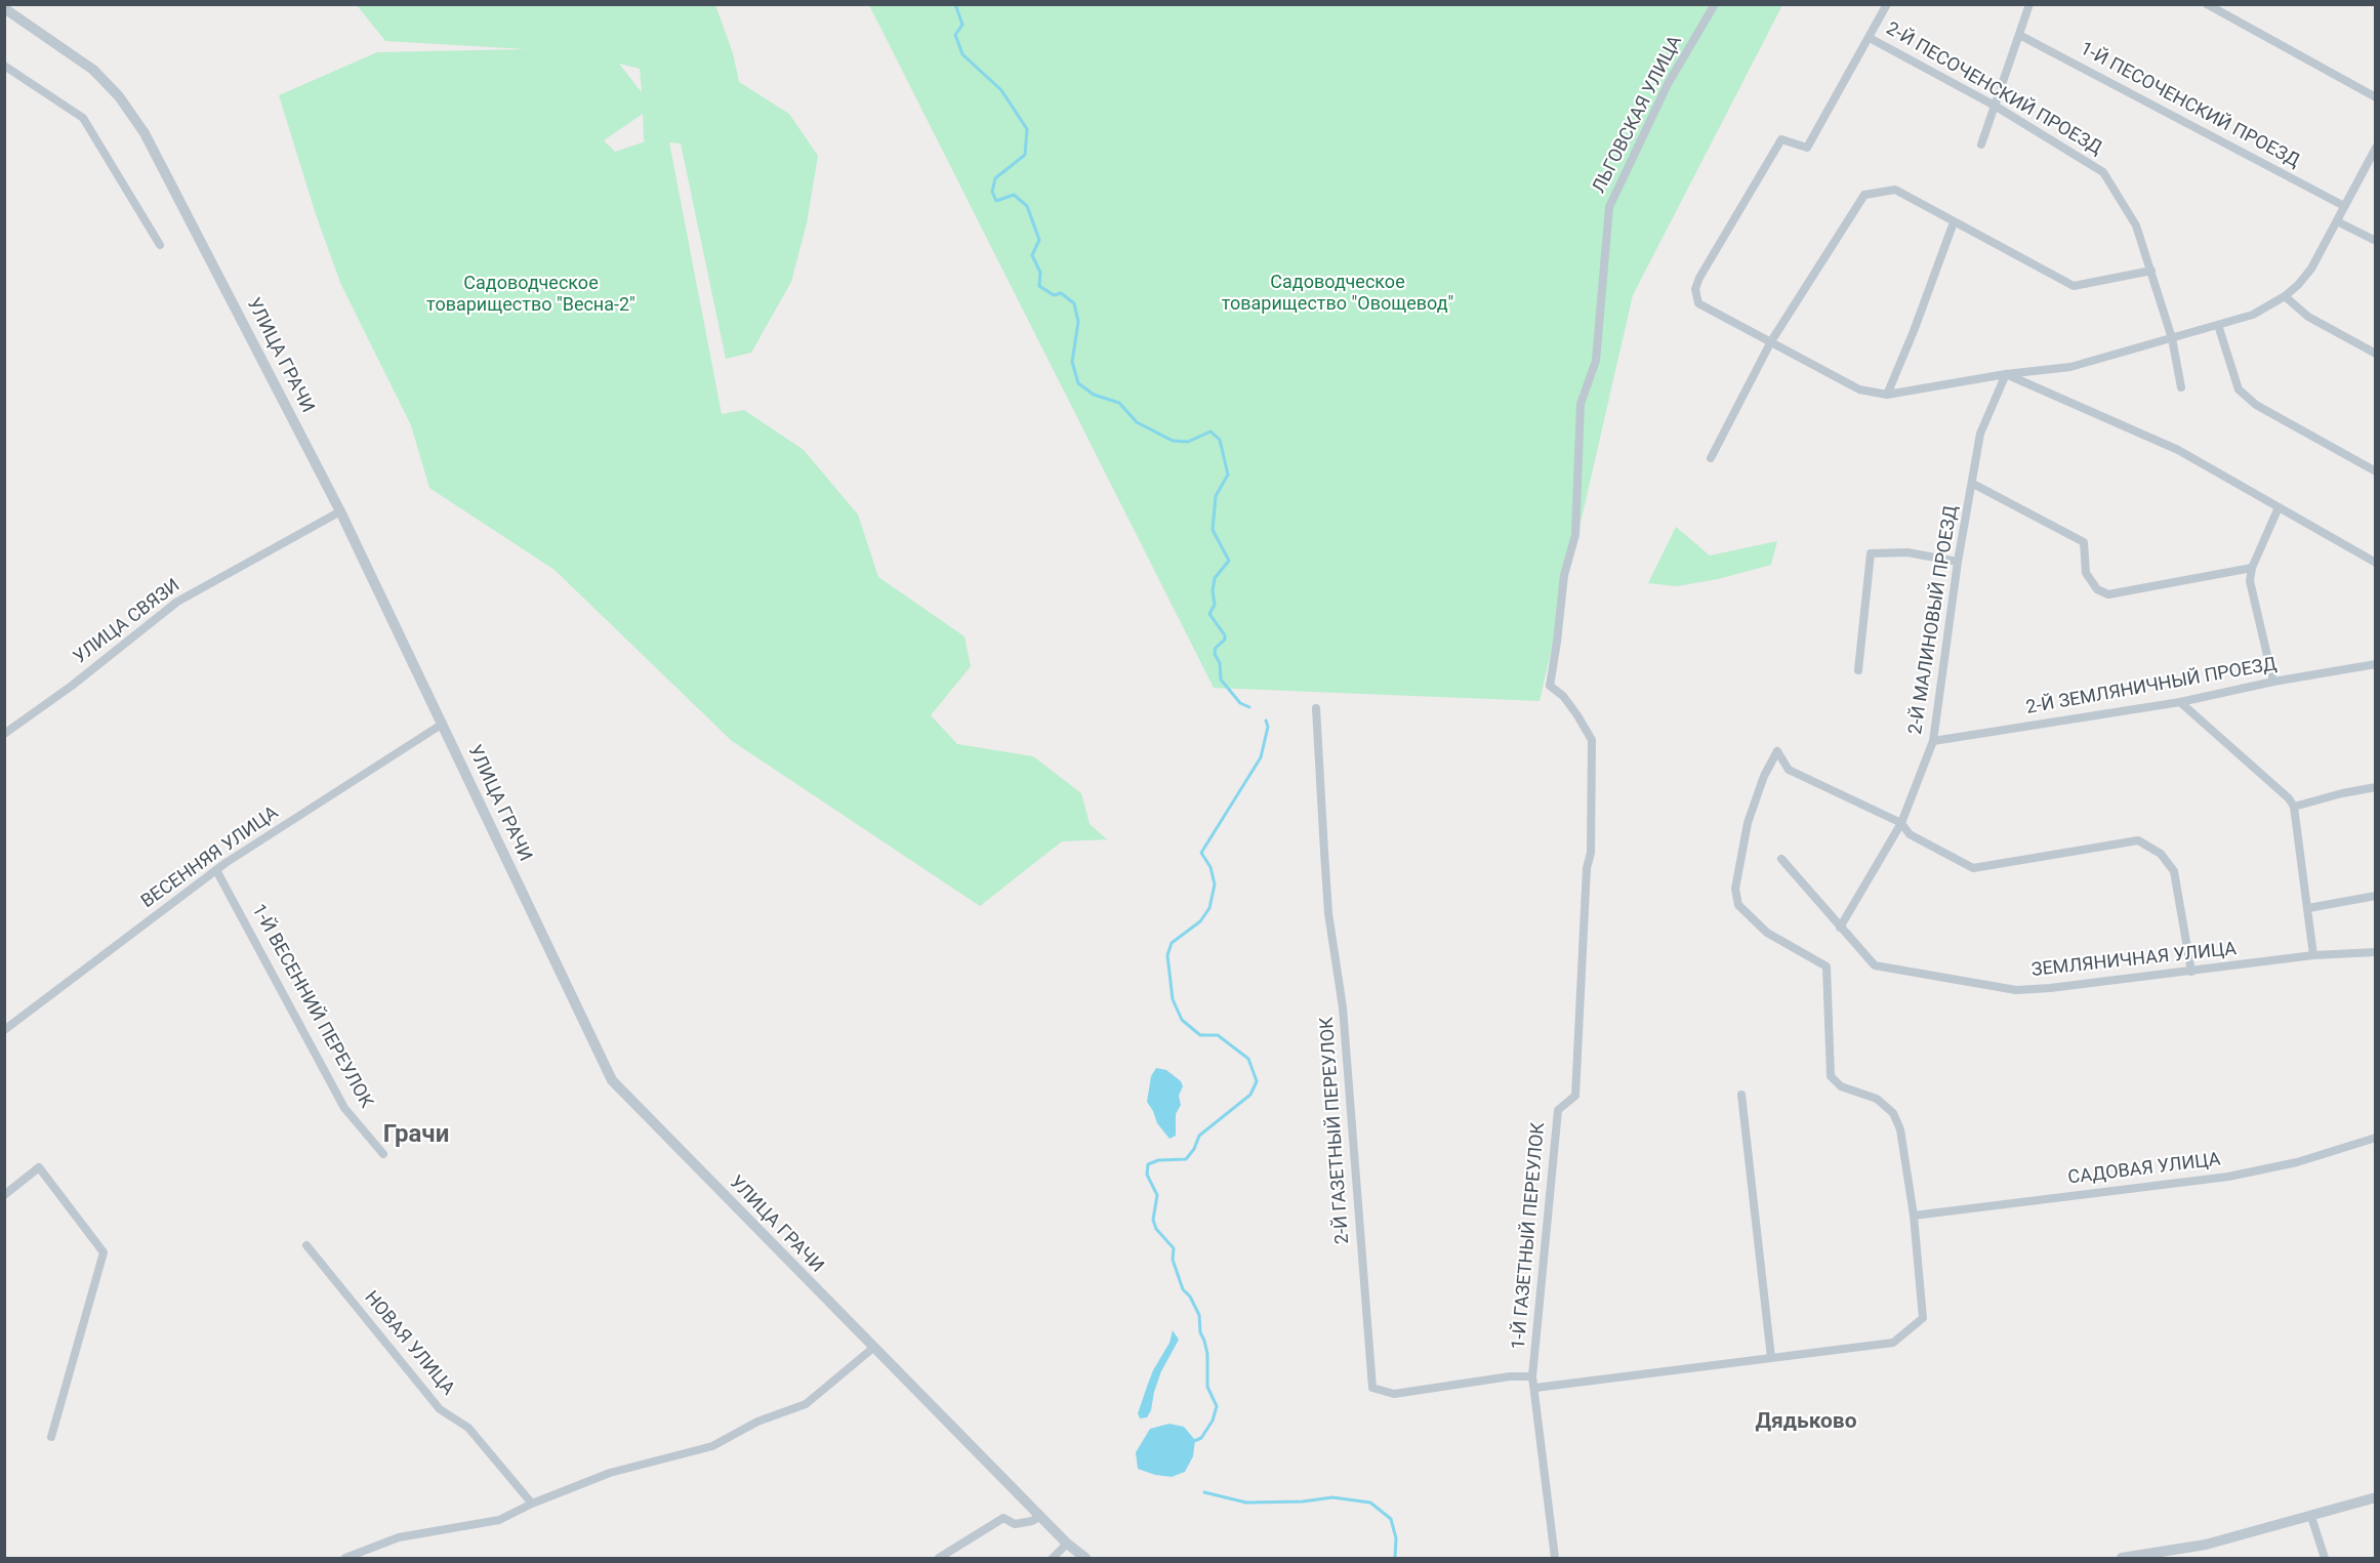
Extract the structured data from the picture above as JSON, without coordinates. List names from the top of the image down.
{
  "streets": {
    "street": [
      "2-Й ПЕСОЧЕНСКИЙ ПРОЕЗД",
      "1-Й ПЕСОЧЕНСКИЙ ПРОЕЗД",
      "ЛЬГОВСКАЯ УЛИЦА",
      "УЛИЦА ГРАЧИ",
      "2-Й МАЛИНОВЫЙ ПРОЕЗД",
      "УЛИЦА СВЯЗИ",
      "2-Й ЗЕМЛЯНИЧНЫЙ ПРОЕЗД",
      "ВЕСЕННЯЯ УЛИЦА",
      "ЗЕМЛЯНИЧНАЯ УЛИЦА",
      "1-Й ВЕСЕННИЙ ПЕРЕУЛОК",
      "2-Й ГАЗЕТНЫЙ ПЕРЕУЛОК",
      "САДОВАЯ УЛИЦА",
      "1-Й ГАЗЕТНЫЙ ПЕРЕУЛОК",
      "НОВАЯ УЛИЦА"
    ]
  },
  "crossings": [
    ["ЛЬГОВСКАЯ УЛИЦА", "1-Й ГАЗЕТНЫЙ ПЕРЕУЛОК"],
    ["УЛИЦА ГРАЧИ", "УЛИЦА СВЯЗИ"],
    ["УЛИЦА ГРАЧИ", "ВЕСЕННЯЯ УЛИЦА"],
    ["2-Й МАЛИНОВЫЙ ПРОЕЗД", "2-Й ЗЕМЛЯНИЧНЫЙ ПРОЕЗД"],
    ["2-Й МАЛИНОВЫЙ ПРОЕЗД", "ЗЕМЛЯНИЧНАЯ УЛИЦА"],
    ["ВЕСЕННЯЯ УЛИЦА", "1-Й ВЕСЕННИЙ ПЕРЕУЛОК"],
    ["2-Й ГАЗЕТНЫЙ ПЕРЕУЛОК", "1-Й ГАЗЕТНЫЙ ПЕРЕУЛОК"]
  ],
  "districts": ["Грачи", "Дядьково"],
  "parks": ["Садоводческое товарищество \"Овощевод\"", "Садоводческое товарищество \"Весна-2\""]
}
